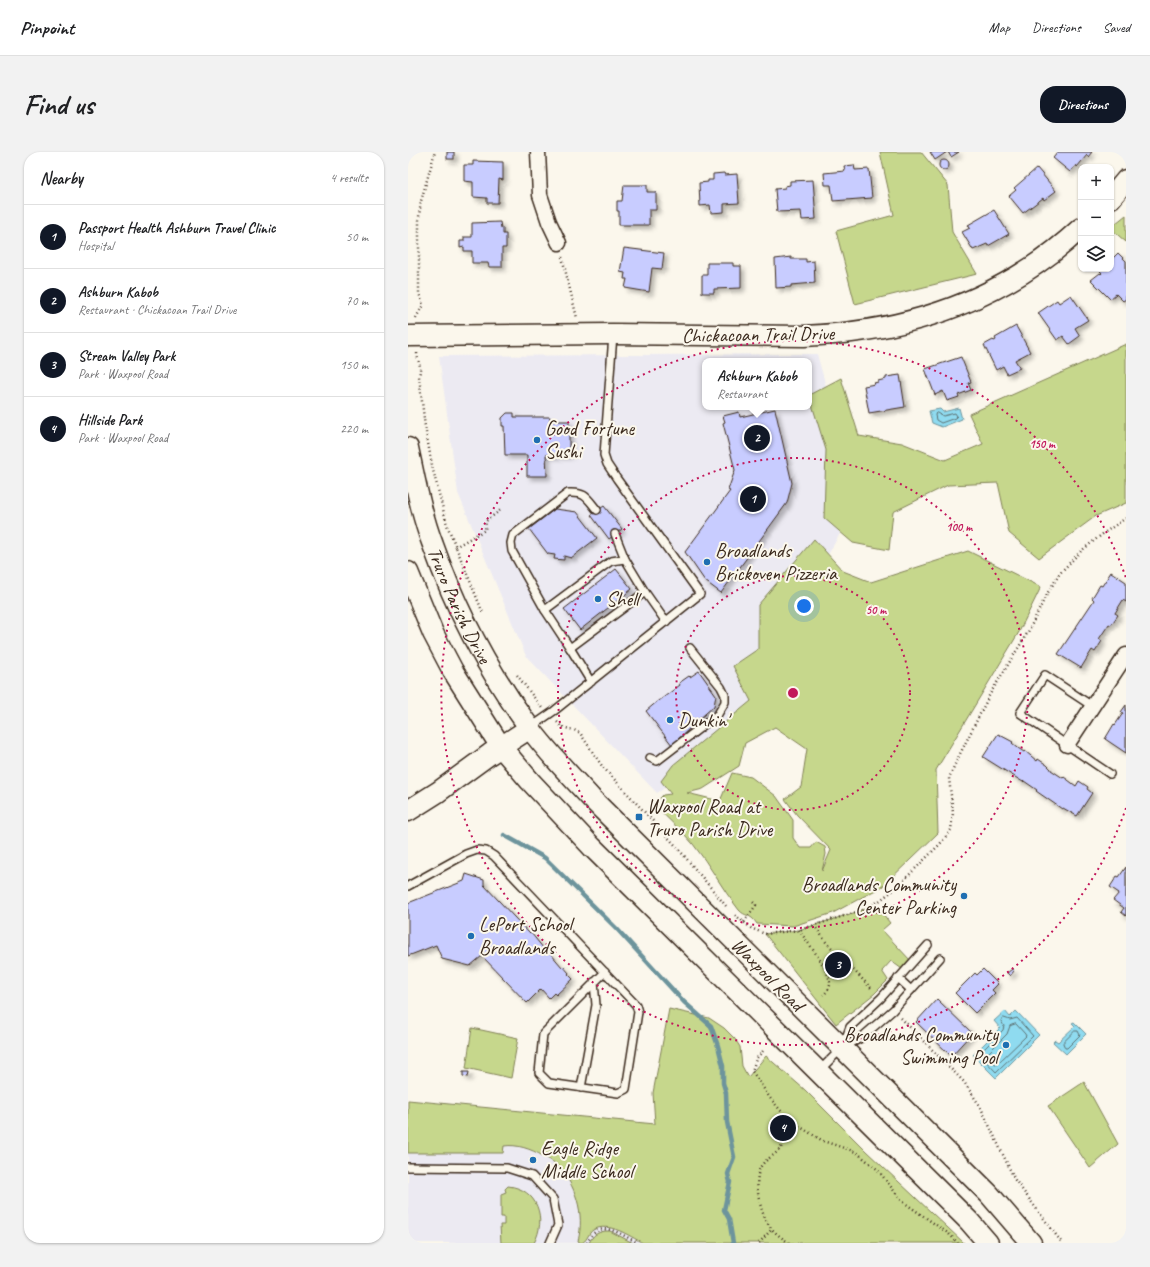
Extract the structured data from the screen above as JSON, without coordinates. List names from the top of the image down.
{
  "streets": {
    "street": ["Chickacoan Trail Drive", "Truro Parish Drive", "Waxpool Road"]
  },
  "crossings": [
    ["Truro Parish Drive", "Waxpool Road"]
  ],
  "places": {
    "other": [
      "Good Fortune Sushi",
      "Broadlands Brickoven Pizzeria",
      "Shell",
      "Dunkin'",
      "Broadlands Community Center Parking",
      "LePort School Broadlands",
      "Broadlands Community Swimming Pool",
      "Eagle Ridge Middle School"
    ],
    "transit": ["Waxpool Road at Truro Parish Drive"]
  },
  "page": {
    "header": "Pinpoint",
    "nav": ["Map", "Directions", "Saved"],
    "buttons": "Directions",
    "title": "Find us",
    "heading": ["Nearby", "4 results"],
    "map_buttons": ["+", "−"],
    "list": [
      {
        "mark": "1",
        "name": "Passport Health Ashburn Travel Clinic",
        "note": "Hospital",
        "value": "50 m"
      },
      {
        "mark": "2",
        "name": "Ashburn Kabob",
        "note": "Restaurant · Chickacoan Trail Drive",
        "value": "70 m"
      },
      {
        "mark": "3",
        "name": "Stream Valley Park",
        "note": "Park · Waxpool Road",
        "value": "150 m"
      },
      {
        "mark": "4",
        "name": "Hillside Park",
        "note": "Park · Waxpool Road",
        "value": "220 m"
      }
    ],
    "popup": ["Ashburn Kabob", "Restaurant"],
    "pins": [
      "2",
      "1",
      "3",
      "4"
    ]
  },
  "rings": ["150 m", "100 m", "50 m"]
}
